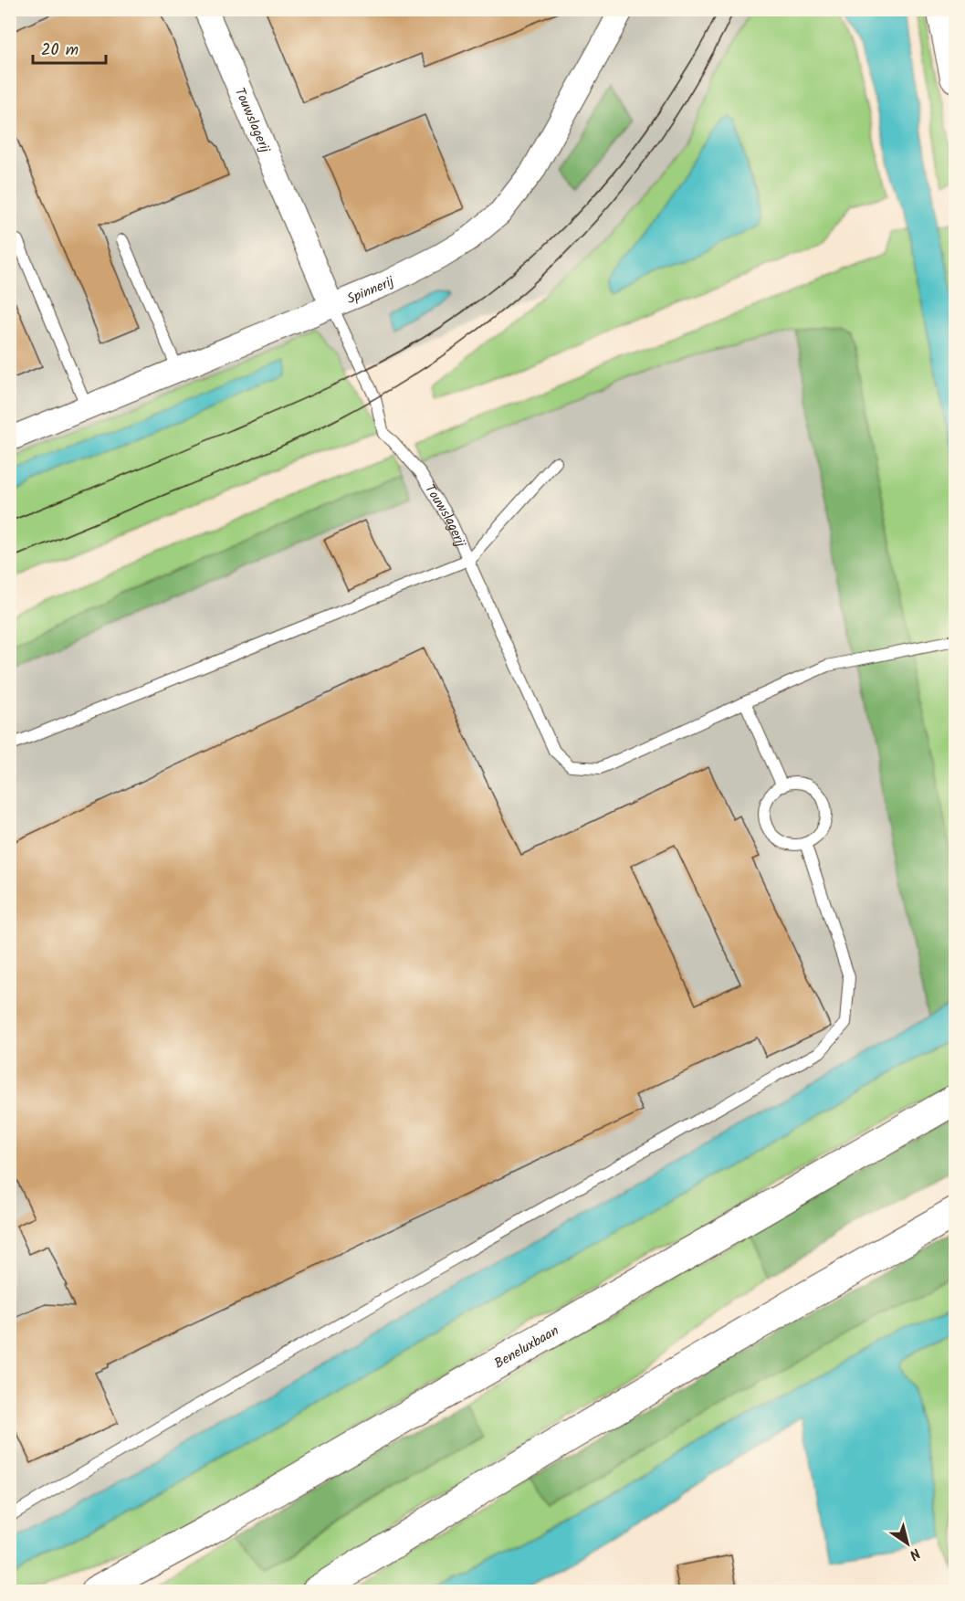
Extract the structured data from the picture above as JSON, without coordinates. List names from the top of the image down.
{
  "streets": {
    "main road": ["Beneluxbaan"],
    "street": ["Touwslagerij", "Spinnerij"]
  },
  "crossings": [
    ["Touwslagerij", "Spinnerij"]
  ],
  "scale_bar": "20 m",
  "north": "bottom right"
}
